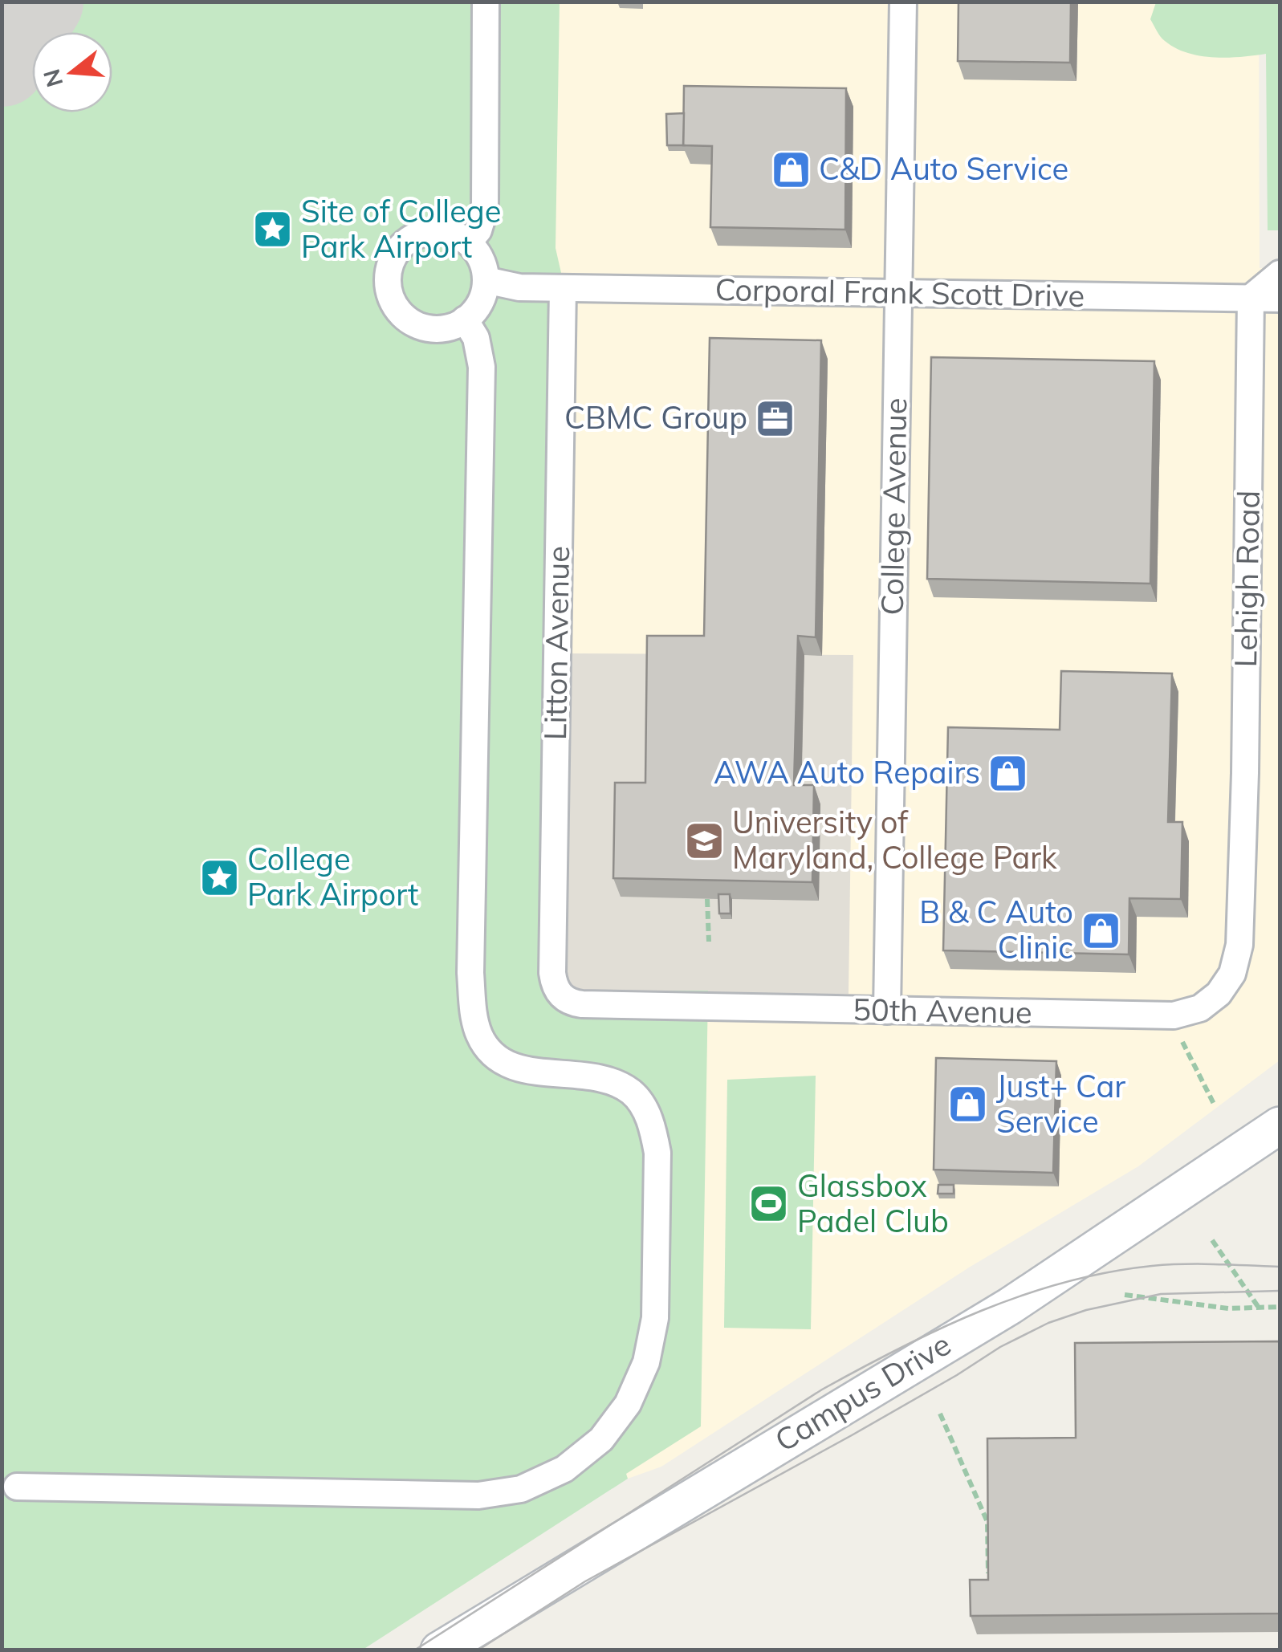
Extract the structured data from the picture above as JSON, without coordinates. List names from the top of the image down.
{
  "streets": {
    "main road": ["Campus Drive"],
    "street": [
      "Corporal Frank Scott Drive",
      "College Avenue",
      "Lehigh Road",
      "Litton Avenue",
      "50th Avenue"
    ]
  },
  "crossings": [
    ["Corporal Frank Scott Drive", "College Avenue"],
    ["Corporal Frank Scott Drive", "Lehigh Road"],
    ["Corporal Frank Scott Drive", "Litton Avenue"],
    ["College Avenue", "50th Avenue"],
    ["Lehigh Road", "50th Avenue"],
    ["Litton Avenue", "50th Avenue"]
  ],
  "places": {
    "shop": [
      "C&D Auto Service",
      "AWA Auto Repairs",
      "B & C Auto Clinic",
      "Just+ Car Service"
    ],
    "place": ["Site of College Park Airport", "College Park Airport"],
    "office": ["CBMC Group"],
    "school or university": ["University of Maryland, College Park"],
    "sports": ["Glassbox Padel Club"]
  },
  "north": "left"
}
